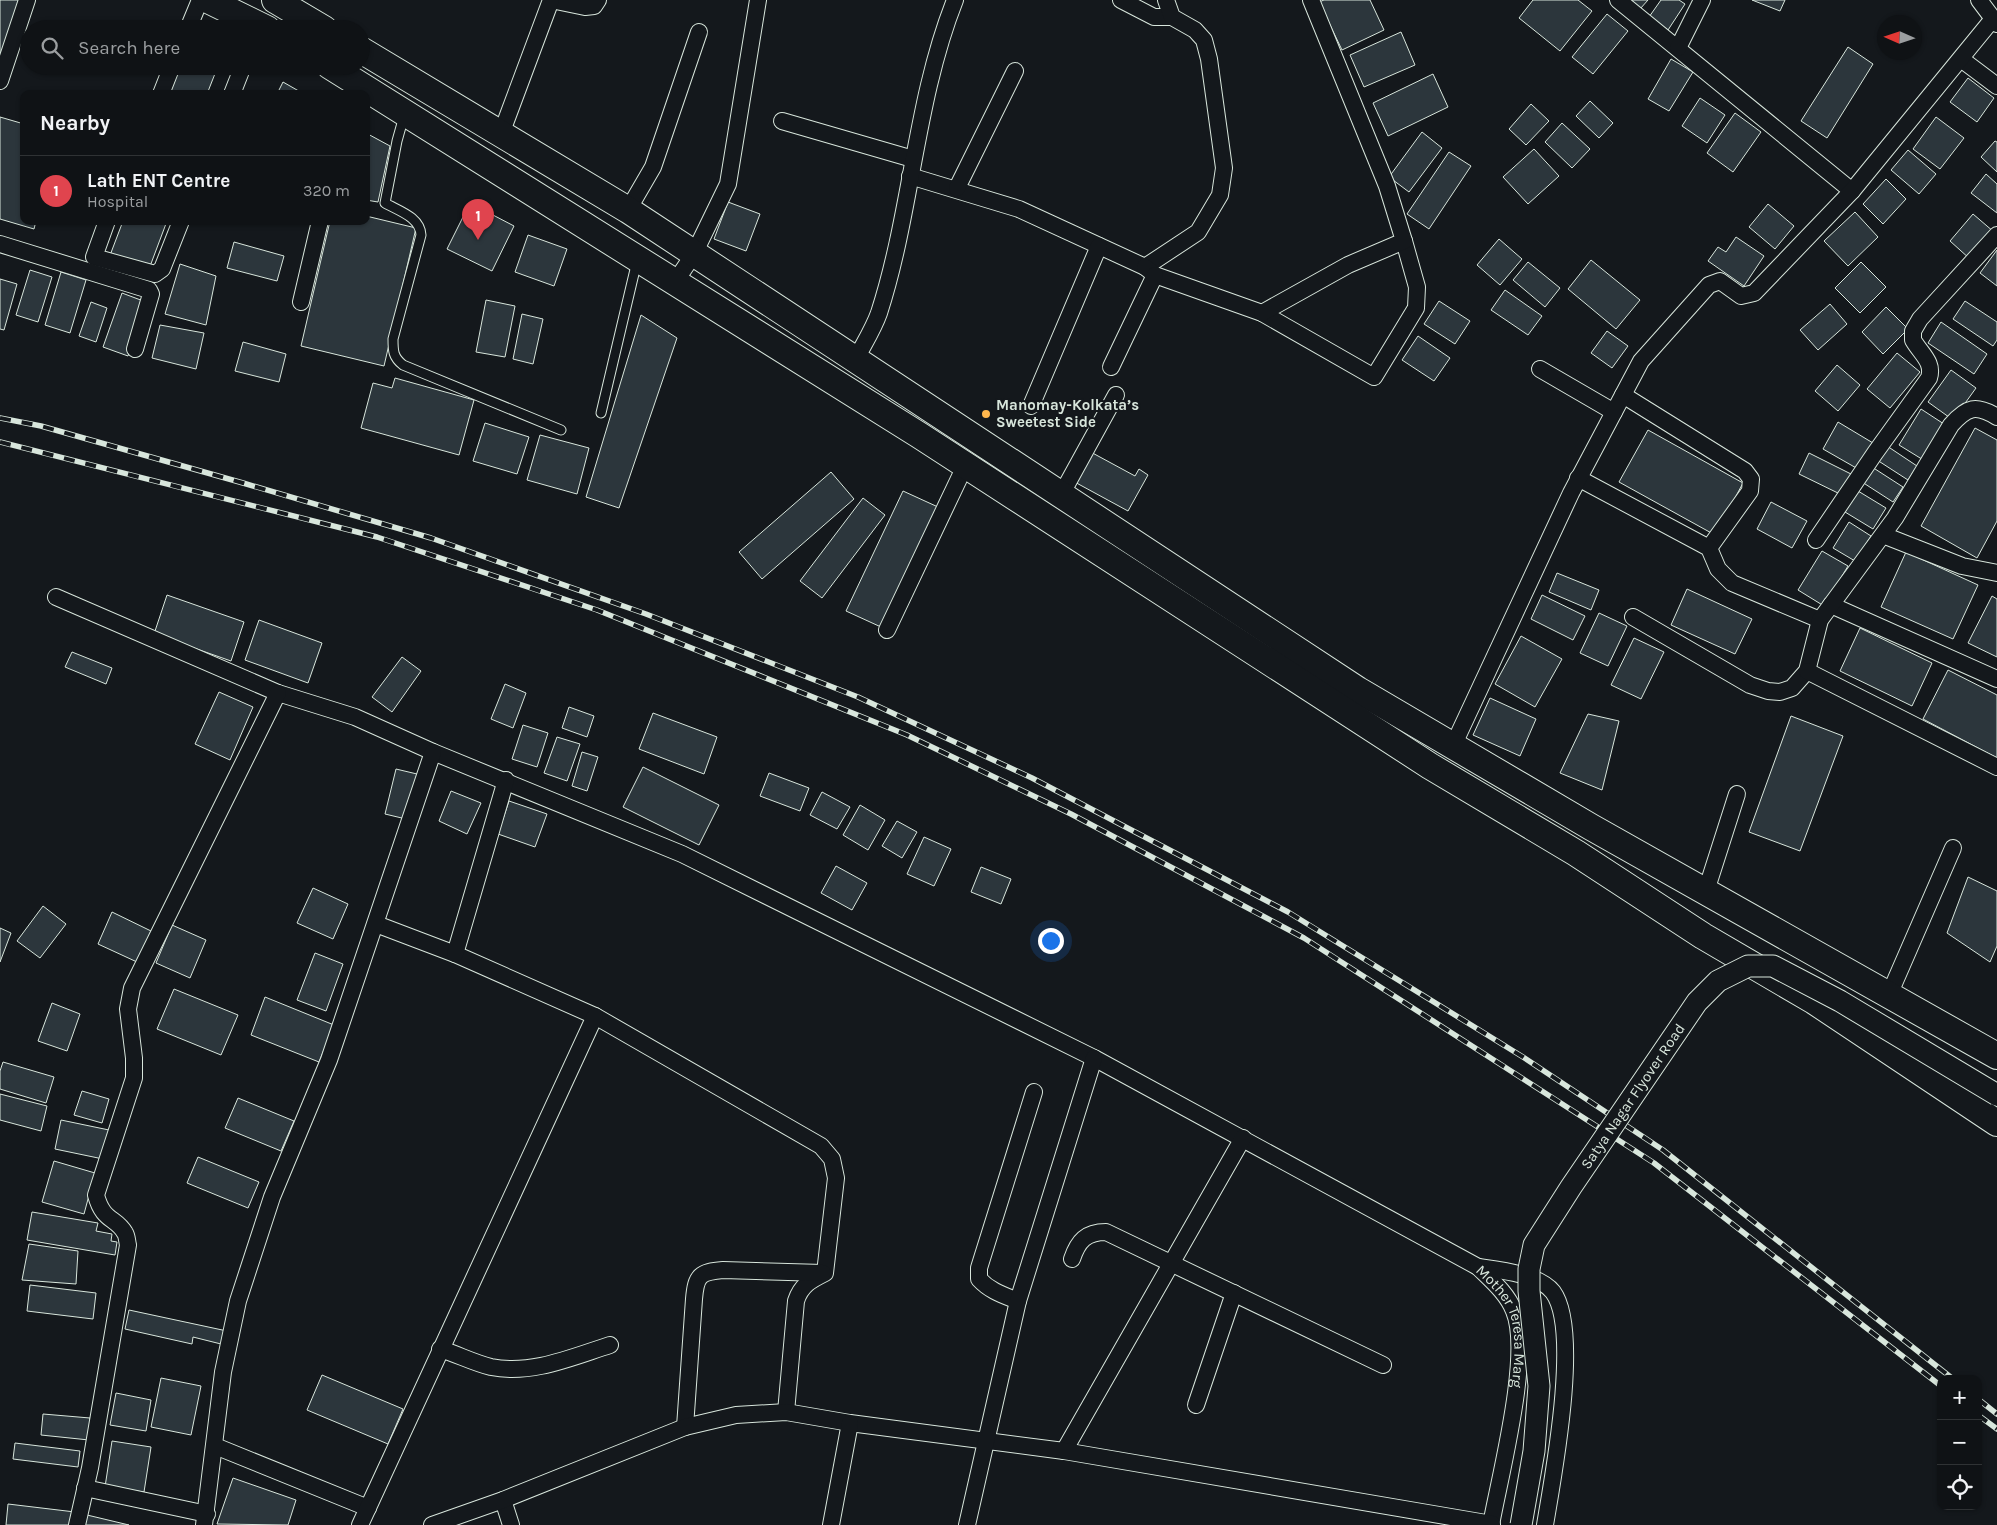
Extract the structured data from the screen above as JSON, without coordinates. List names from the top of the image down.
{
  "streets": {
    "street": ["Satya Nagar Flyover Road", "Mother Teresa Marg"]
  },
  "places": ["Manomay-Kolkata’s Sweetest Side"],
  "north": "left",
  "page": {
    "search": "Search here",
    "heading": "Nearby",
    "list": [
      {
        "mark": "1",
        "name": "Lath ENT Centre",
        "note": "Hospital",
        "value": "320 m"
      }
    ],
    "pins": "1",
    "map_buttons": ["+", "−"]
  }
}
